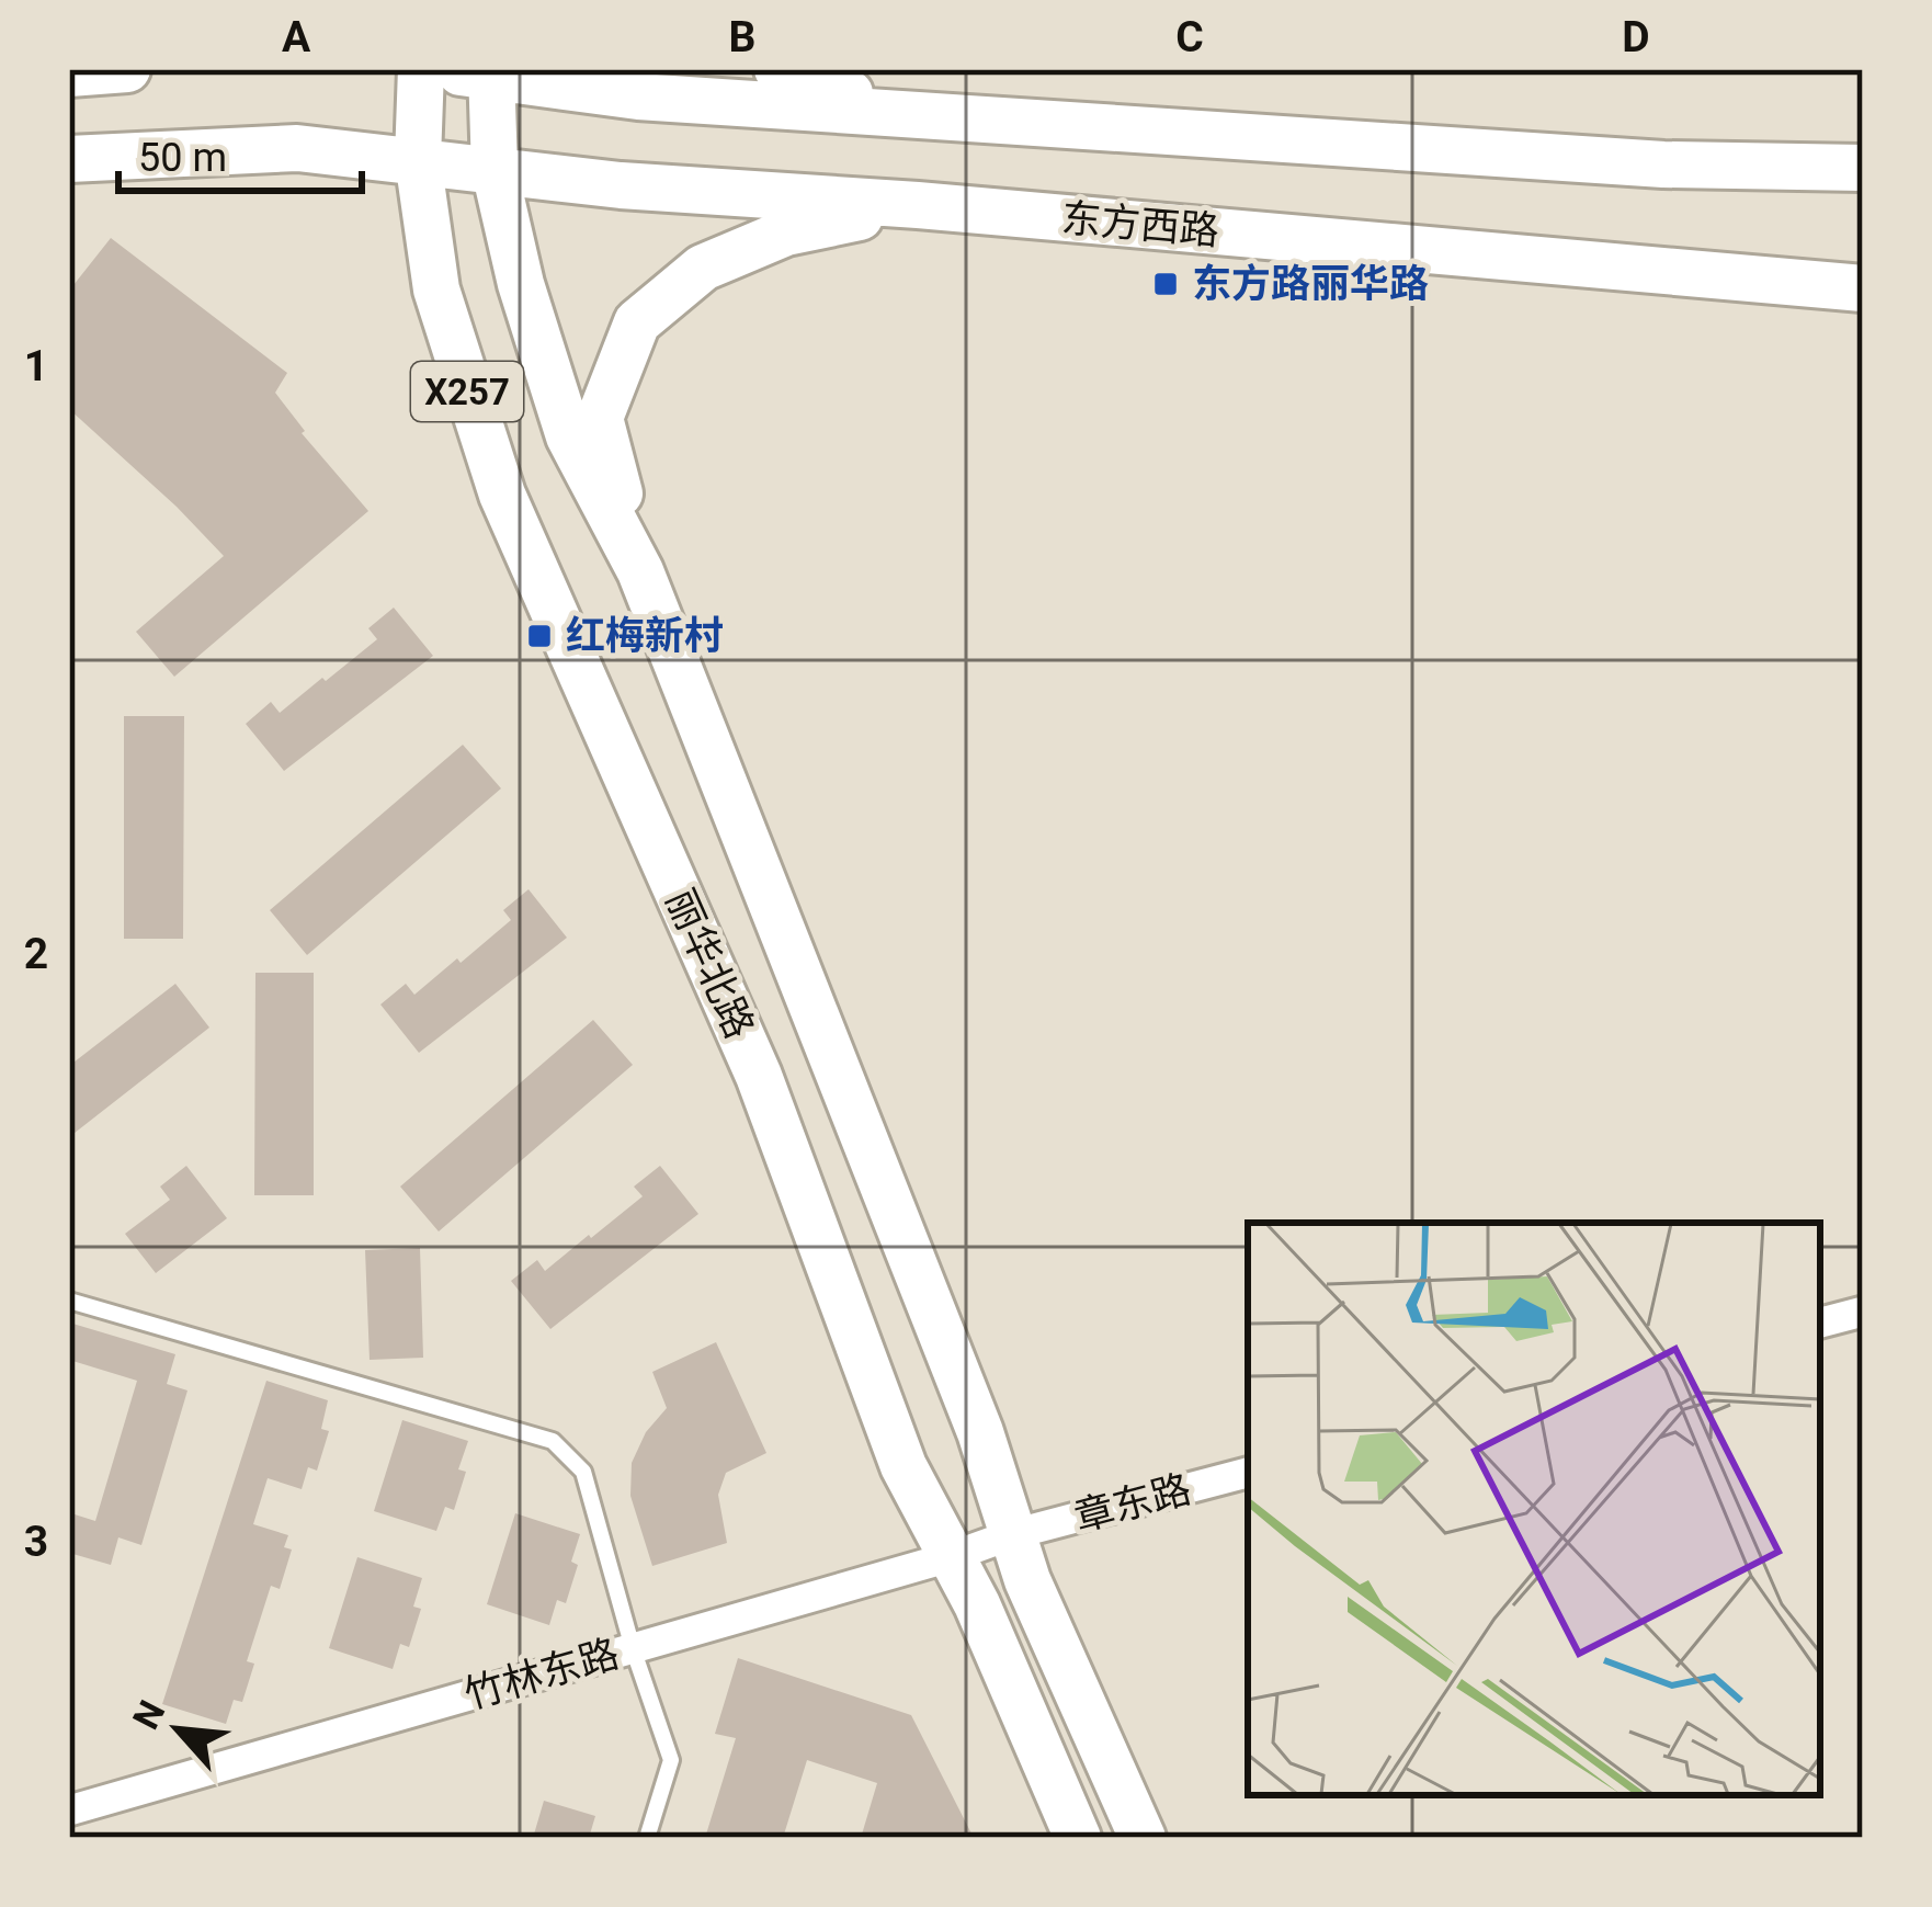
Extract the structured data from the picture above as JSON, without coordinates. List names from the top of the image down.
{
  "streets": {
    "main road": ["东方西路", "X257", "丽华北路"],
    "street": ["章东路", "竹林东路"]
  },
  "crossings": [
    ["东方西路", "丽华北路"],
    ["丽华北路", "章东路"],
    ["丽华北路", "竹林东路"],
    ["章东路", "竹林东路"]
  ],
  "places": {
    "transit": ["东方路丽华路", "红梅新村"]
  },
  "scale_bar": "50 m",
  "north": "top left",
  "grid": {
    "columns": [
      "A",
      "B",
      "C",
      "D"
    ],
    "rows": ["1", "2", "3"]
  }
}
